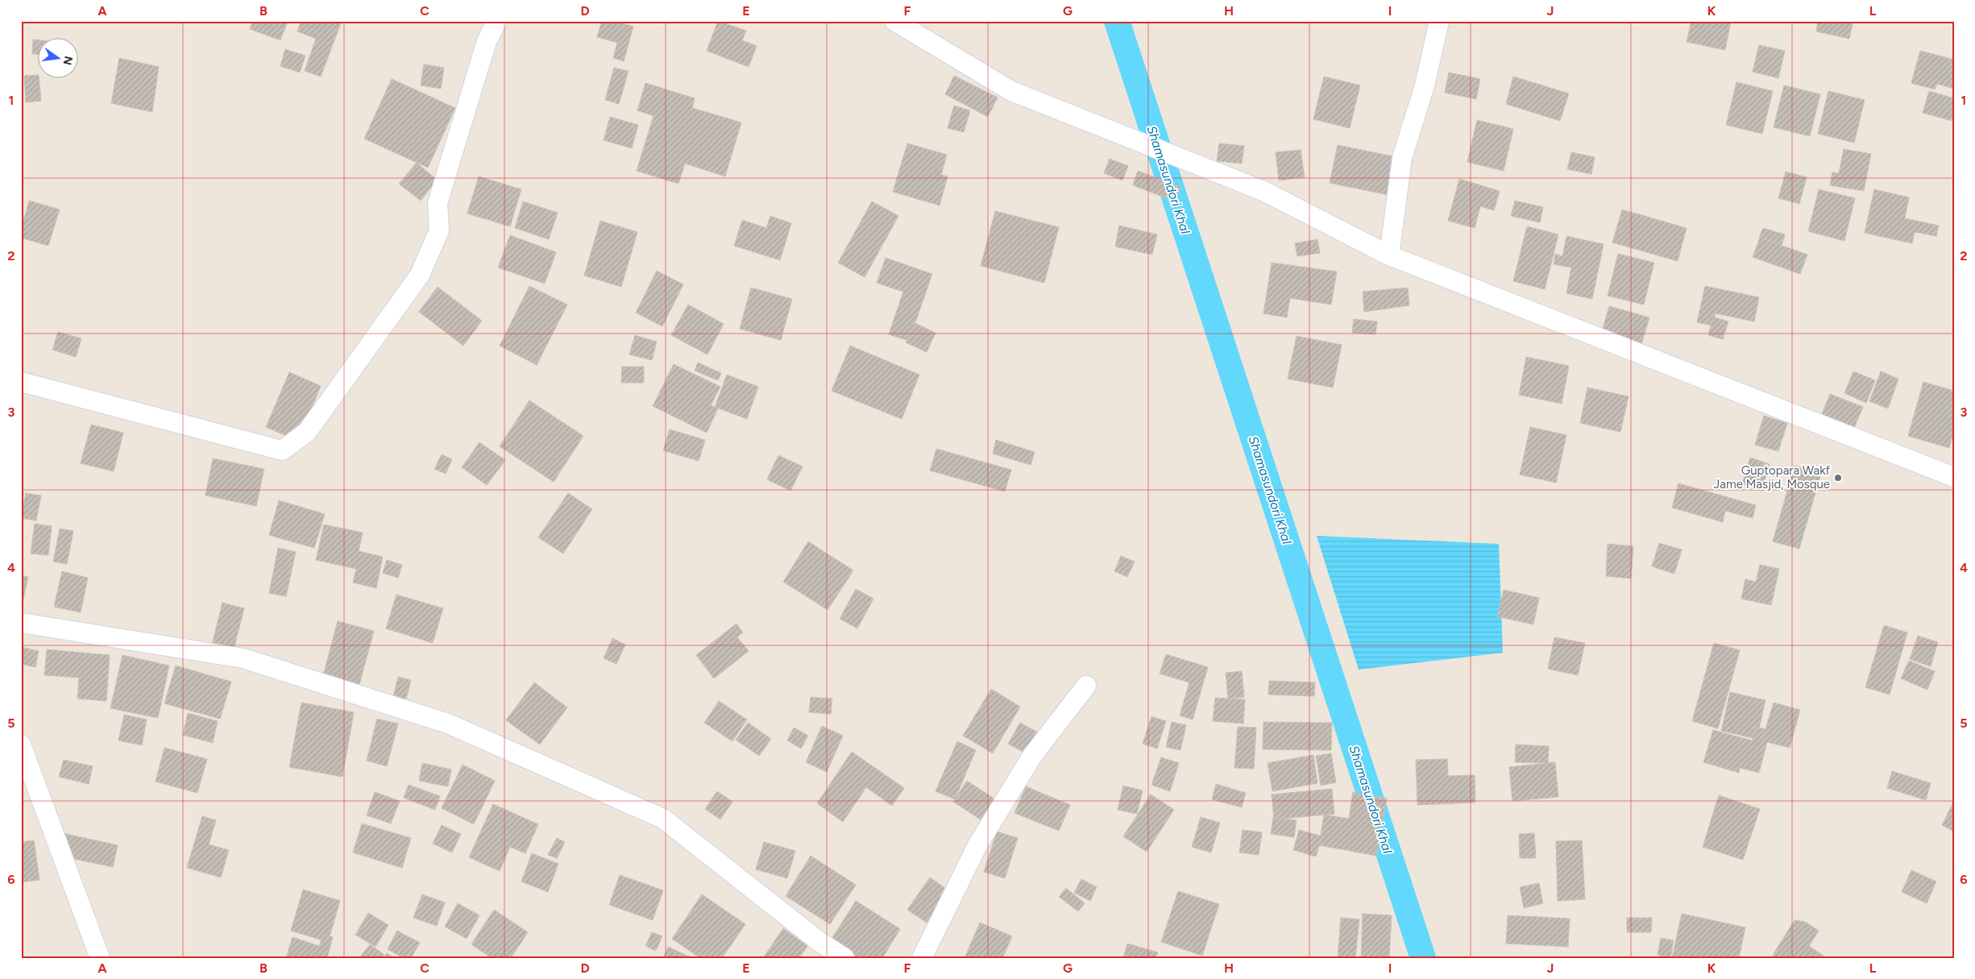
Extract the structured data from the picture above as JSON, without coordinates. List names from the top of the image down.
{
  "water": ["Shamasundori Khal"],
  "places": ["Guptopara Wakf Jame Masjid, Mosque"],
  "north": "right",
  "grid": {
    "columns": [
      "A",
      "B",
      "C",
      "D",
      "E",
      "F",
      "G",
      "H",
      "I",
      "J",
      "K",
      "L"
    ],
    "rows": [
      "1",
      "2",
      "3",
      "4",
      "5",
      "6"
    ]
  }
}
